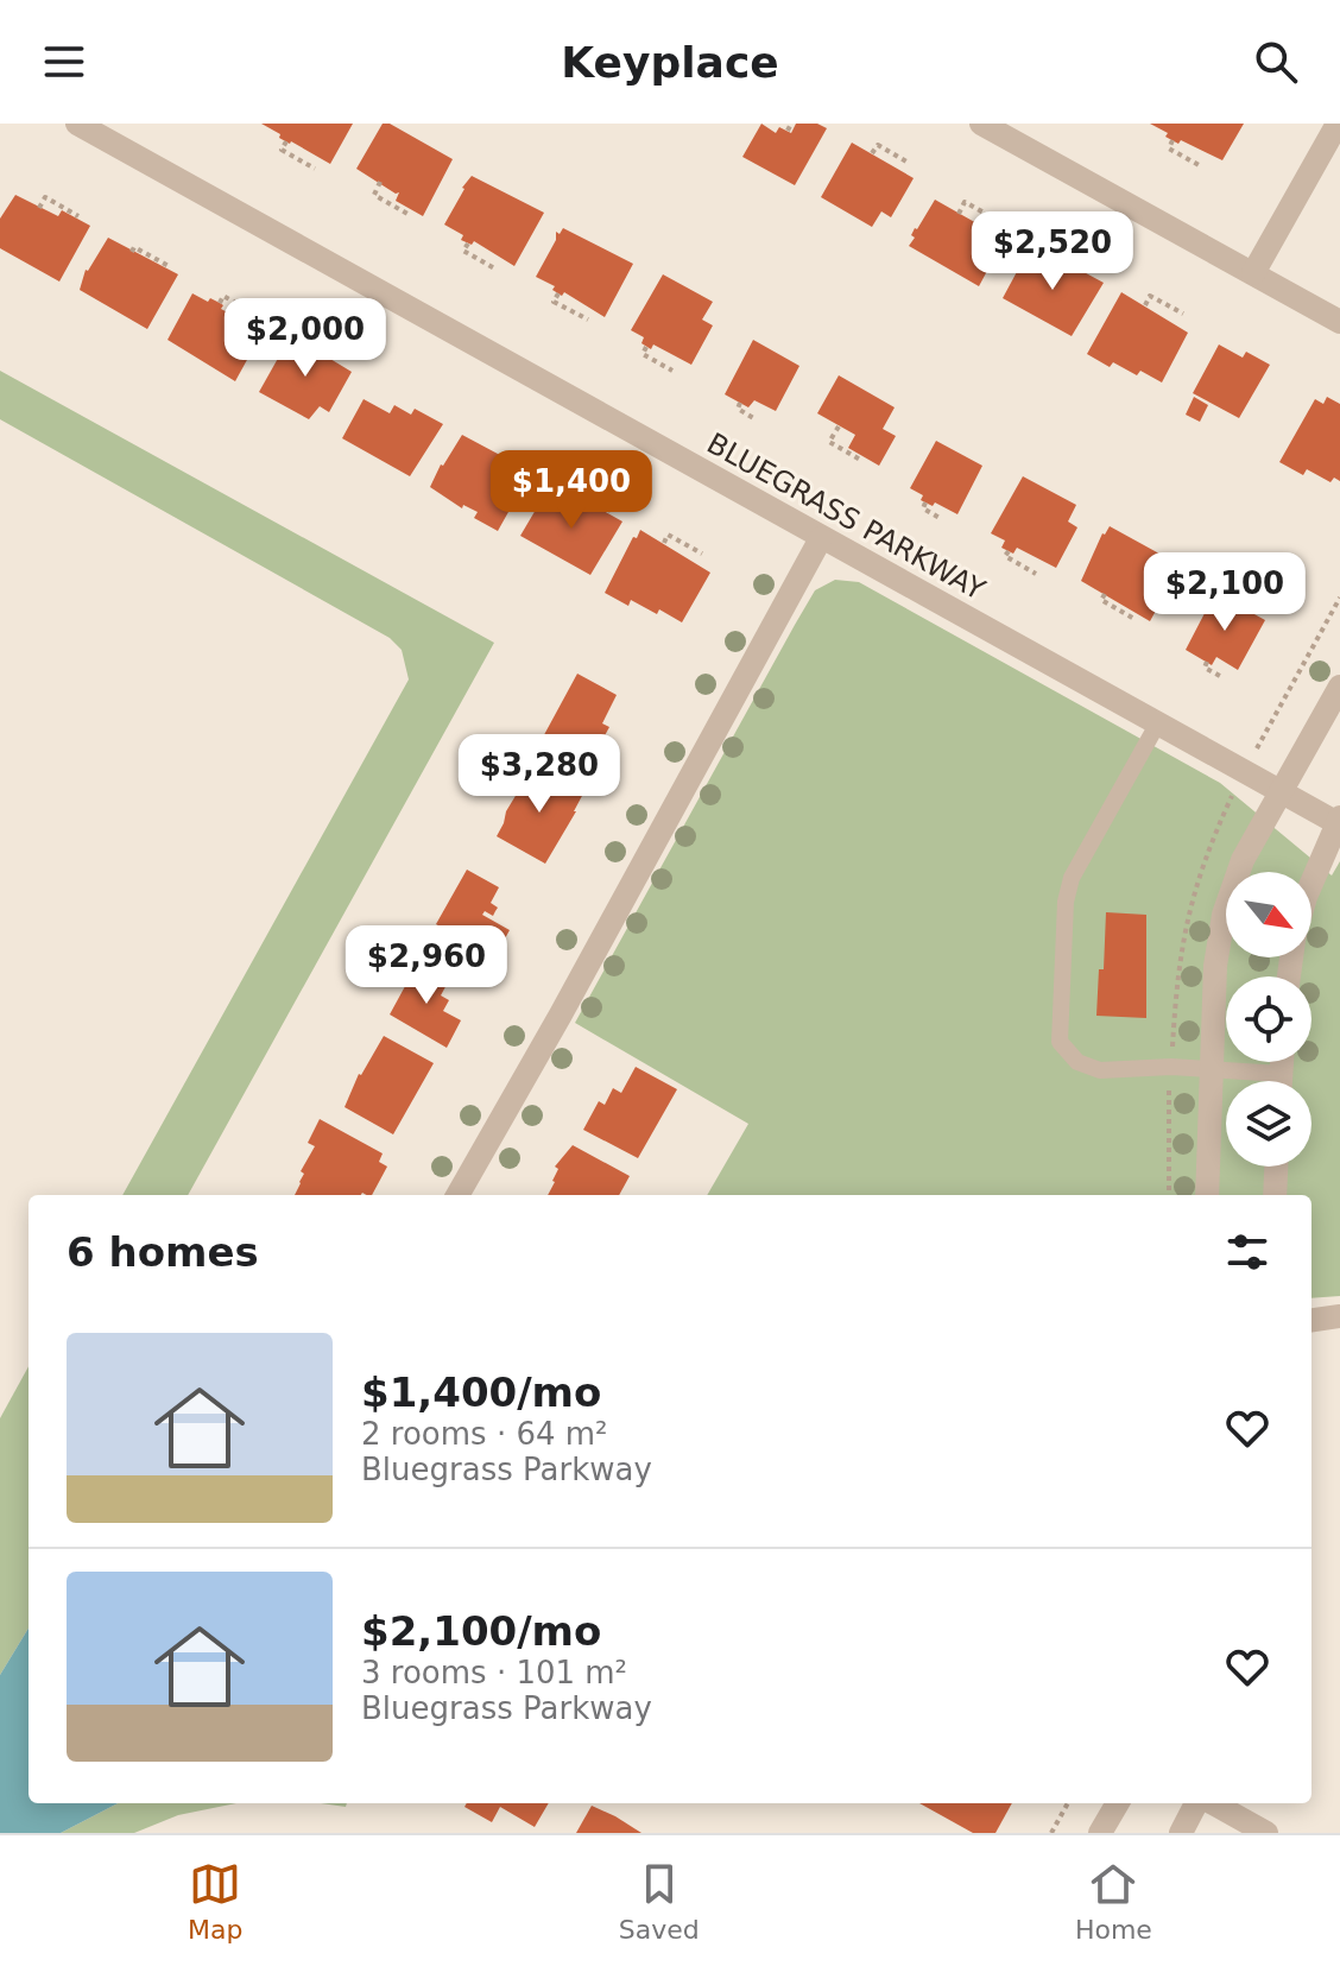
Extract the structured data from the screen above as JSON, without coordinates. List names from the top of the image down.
{
  "streets": {
    "street": ["BLUEGRASS PARKWAY"]
  },
  "north": "bottom right",
  "page": {
    "header": "Keyplace",
    "price": [
      "$2,520",
      "$2,000",
      "$1,400",
      "$2,100",
      "$3,280",
      "$2,960"
    ],
    "heading": "6 homes",
    "list": [
      {
        "name": "$1,400/mo",
        "note": "2 rooms · 64 m² · Bluegrass Parkway"
      },
      {
        "name": "$2,100/mo",
        "note": "3 rooms · 101 m² · Bluegrass Parkway"
      }
    ],
    "tabs": ["Map", "Saved", "Home"]
  }
}
